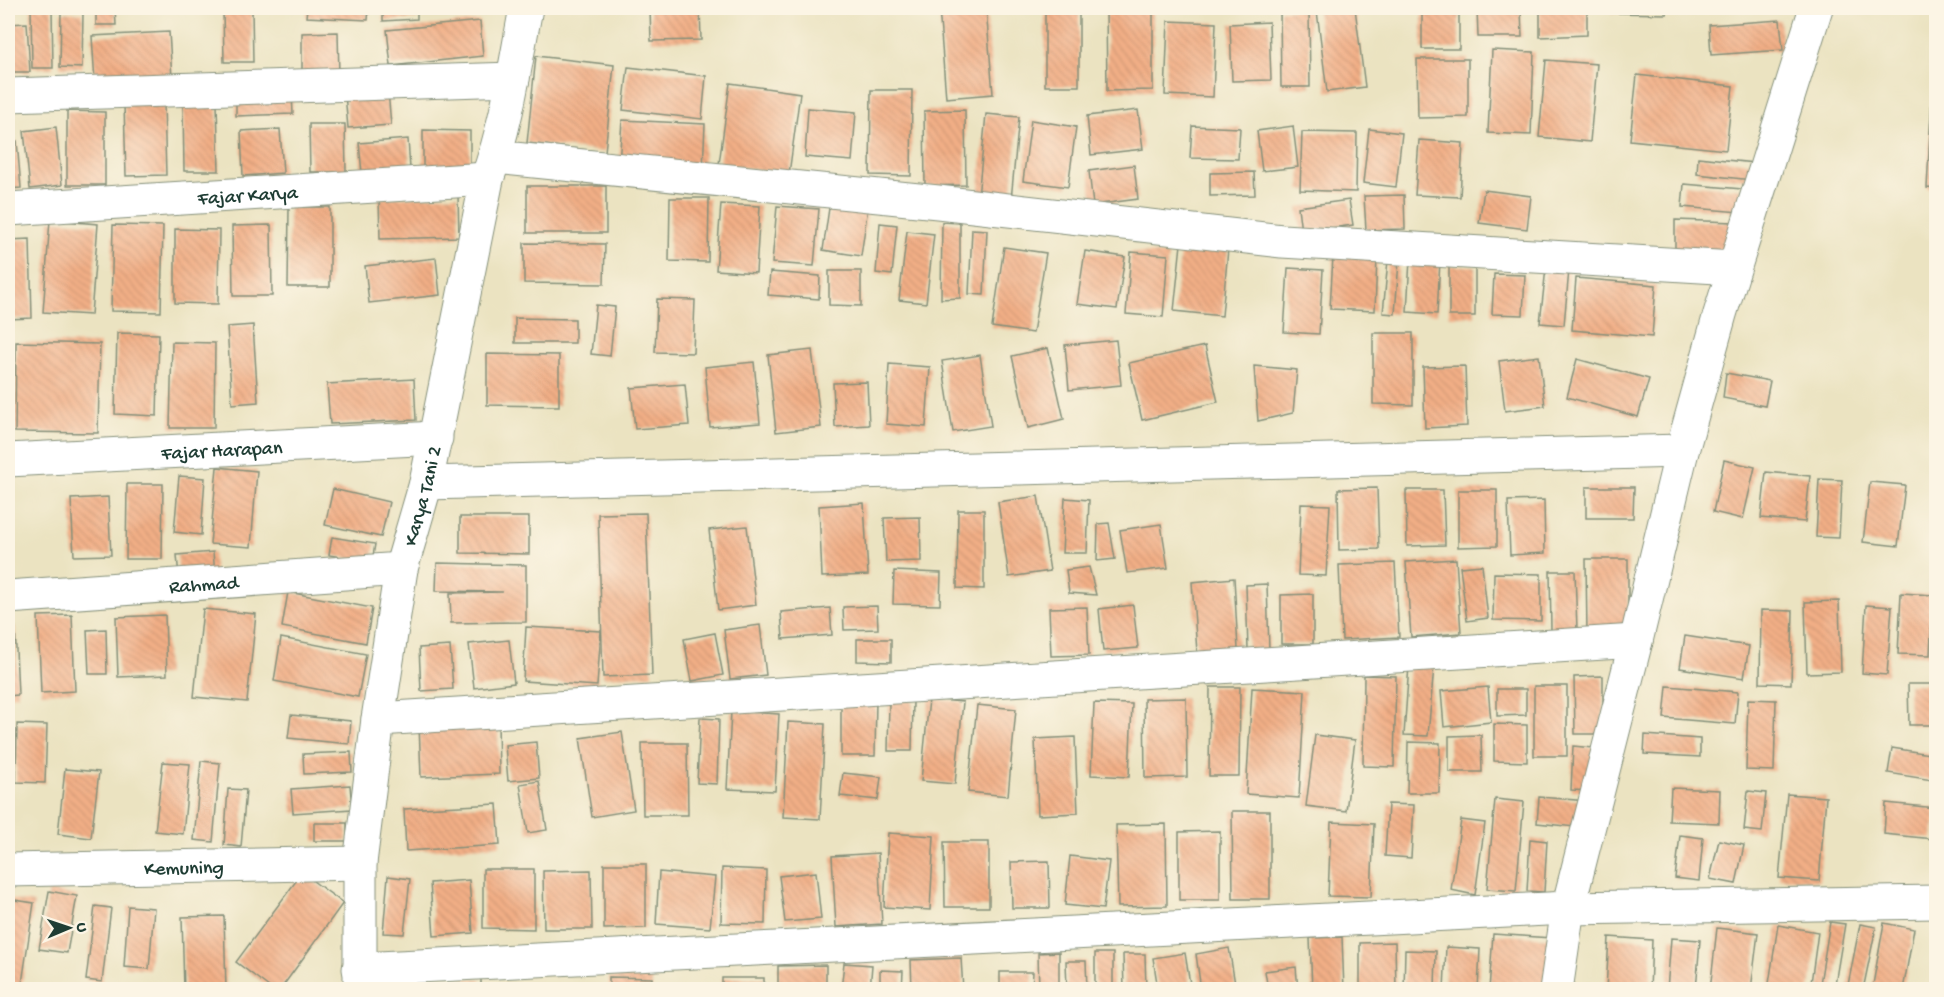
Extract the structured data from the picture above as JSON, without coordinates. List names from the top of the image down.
{
  "streets": {
    "street": [
      "Fajar Karya",
      "Fajar Harapan",
      "Karya Tani 2",
      "Rahmad",
      "Kemuning"
    ]
  },
  "crossings": [
    ["Fajar Karya", "Karya Tani 2"],
    ["Fajar Harapan", "Karya Tani 2"],
    ["Karya Tani 2", "Rahmad"],
    ["Karya Tani 2", "Kemuning"]
  ],
  "north": "right"
}
